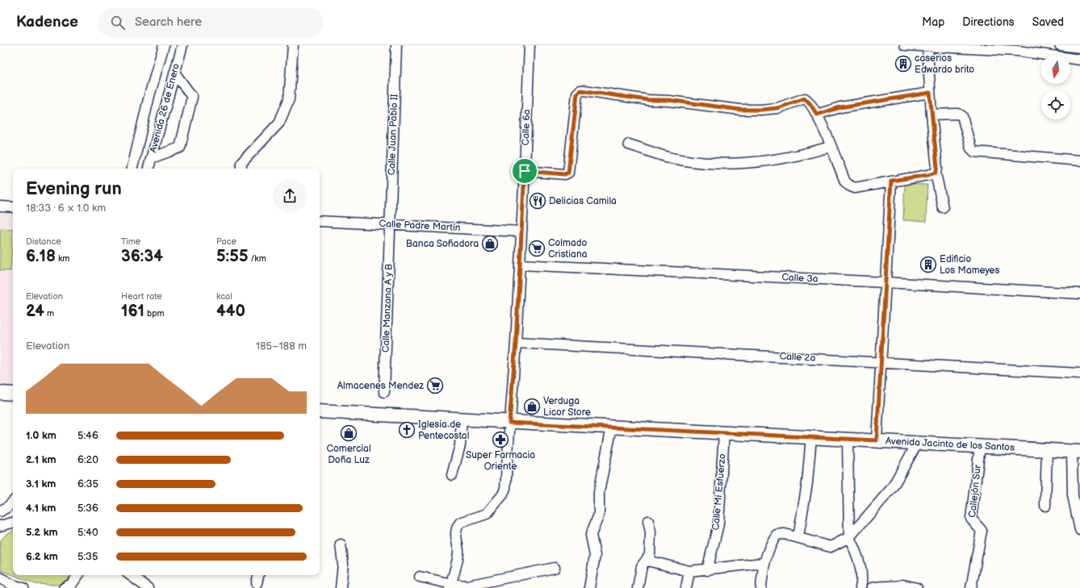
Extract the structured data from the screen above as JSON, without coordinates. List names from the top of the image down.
{
  "streets": {
    "main road": ["Avenida Jacinto de los Santos"],
    "street": [
      "Avenida 26 de Enero",
      "Calle 6a",
      "Calle Juan Pablo II",
      "Calle Padre Martín",
      "Calle 3a",
      "Calle Manzana A y B",
      "Calle 2a",
      "Callejón Sur",
      "Calle Mi Esfuerzo"
    ]
  },
  "crossings": [
    ["Calle 6a", "Calle Padre Martín"],
    ["Calle 6a", "Calle 3a"],
    ["Calle 6a", "Calle 2a"],
    ["Calle 6a", "Avenida Jacinto de los Santos"],
    ["Calle Juan Pablo II", "Calle Padre Martín"],
    ["Calle Juan Pablo II", "Calle Manzana A y B"],
    ["Calle Padre Martín", "Calle Manzana A y B"],
    ["Avenida Jacinto de los Santos", "Callejón Sur"],
    ["Avenida Jacinto de los Santos", "Calle Mi Esfuerzo"]
  ],
  "places": {
    "building": ["caserios Edwardo brito", "Edificio Los Mameyes"],
    "restaurant": ["Delicias Camila"],
    "shop": ["Banca Soñadora", "Verduga Licor Store", "Comercial Doña Luz"],
    "supermarket": ["Colmado Cristiana", "Almacenes Mendez"],
    "church": ["Iglesia de Pentecostal"],
    "pharmacy": ["Super Farmacia Oriente"]
  },
  "north": "bottom",
  "page": {
    "header": "Kadence",
    "search": "Search here",
    "nav": ["Map", "Directions", "Saved"],
    "heading": ["Evening run", "18:33 · 6 × 1.0 km"],
    "stats": [
      ["Distance", "6.18 km"],
      ["Time", "36:34"],
      ["Pace", "5:55 /km"],
      ["Elevation", "24 m"],
      ["Heart rate", "161 bpm"],
      ["kcal", "440"]
    ],
    "chart": ["Elevation", "185–188 m"],
    "list": [
      {
        "name": "1.0 km",
        "note": "5:46"
      },
      {
        "name": "2.1 km",
        "note": "6:20"
      },
      {
        "name": "3.1 km",
        "note": "6:35"
      },
      {
        "name": "4.1 km",
        "note": "5:36"
      },
      {
        "name": "5.2 km",
        "note": "5:40"
      },
      {
        "name": "6.2 km",
        "note": "5:35"
      }
    ]
  }
}
